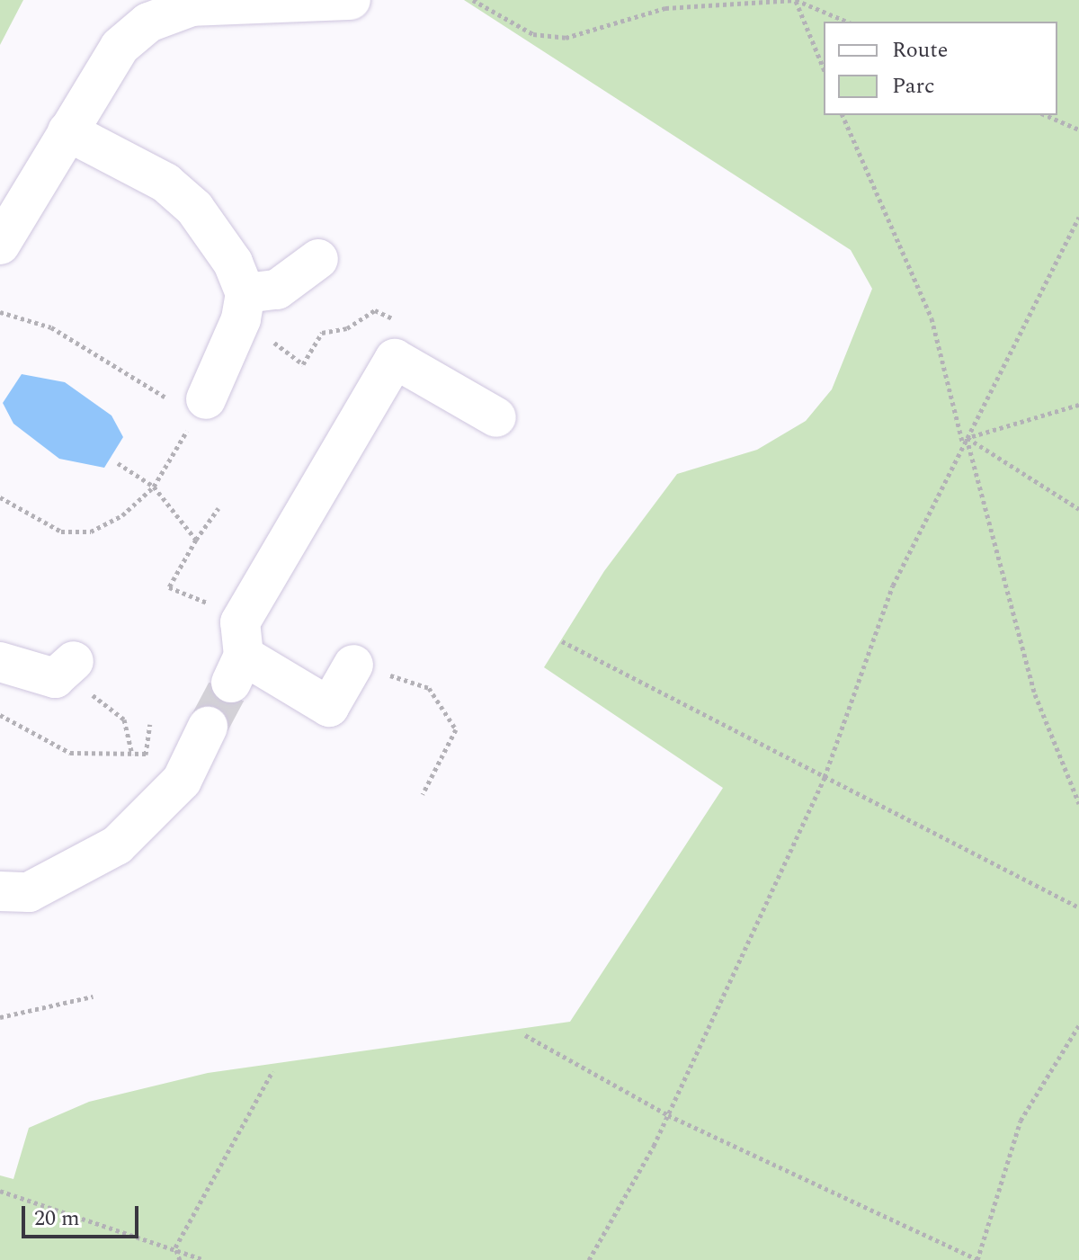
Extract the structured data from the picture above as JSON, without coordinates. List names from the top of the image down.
{
  "legend": ["Route", "Parc"],
  "scale_bar": "20 m"
}
